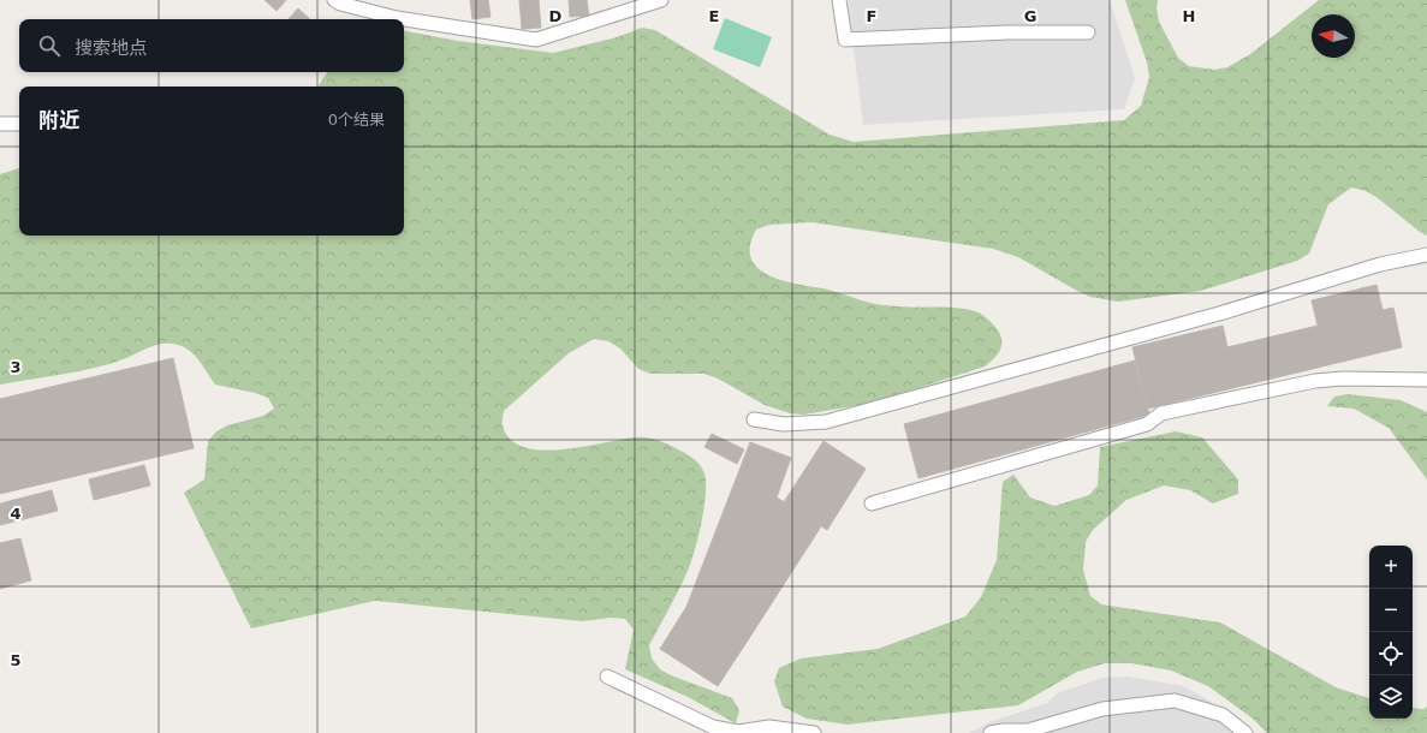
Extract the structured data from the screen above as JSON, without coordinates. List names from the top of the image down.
{
  "north": "left",
  "page": {
    "search": "搜索地点",
    "heading": ["附近", "0个结果"],
    "map_buttons": ["+", "−"]
  },
  "grid": {
    "columns": [
      "D",
      "E",
      "F",
      "G",
      "H"
    ],
    "rows": ["3", "4", "5"]
  }
}
